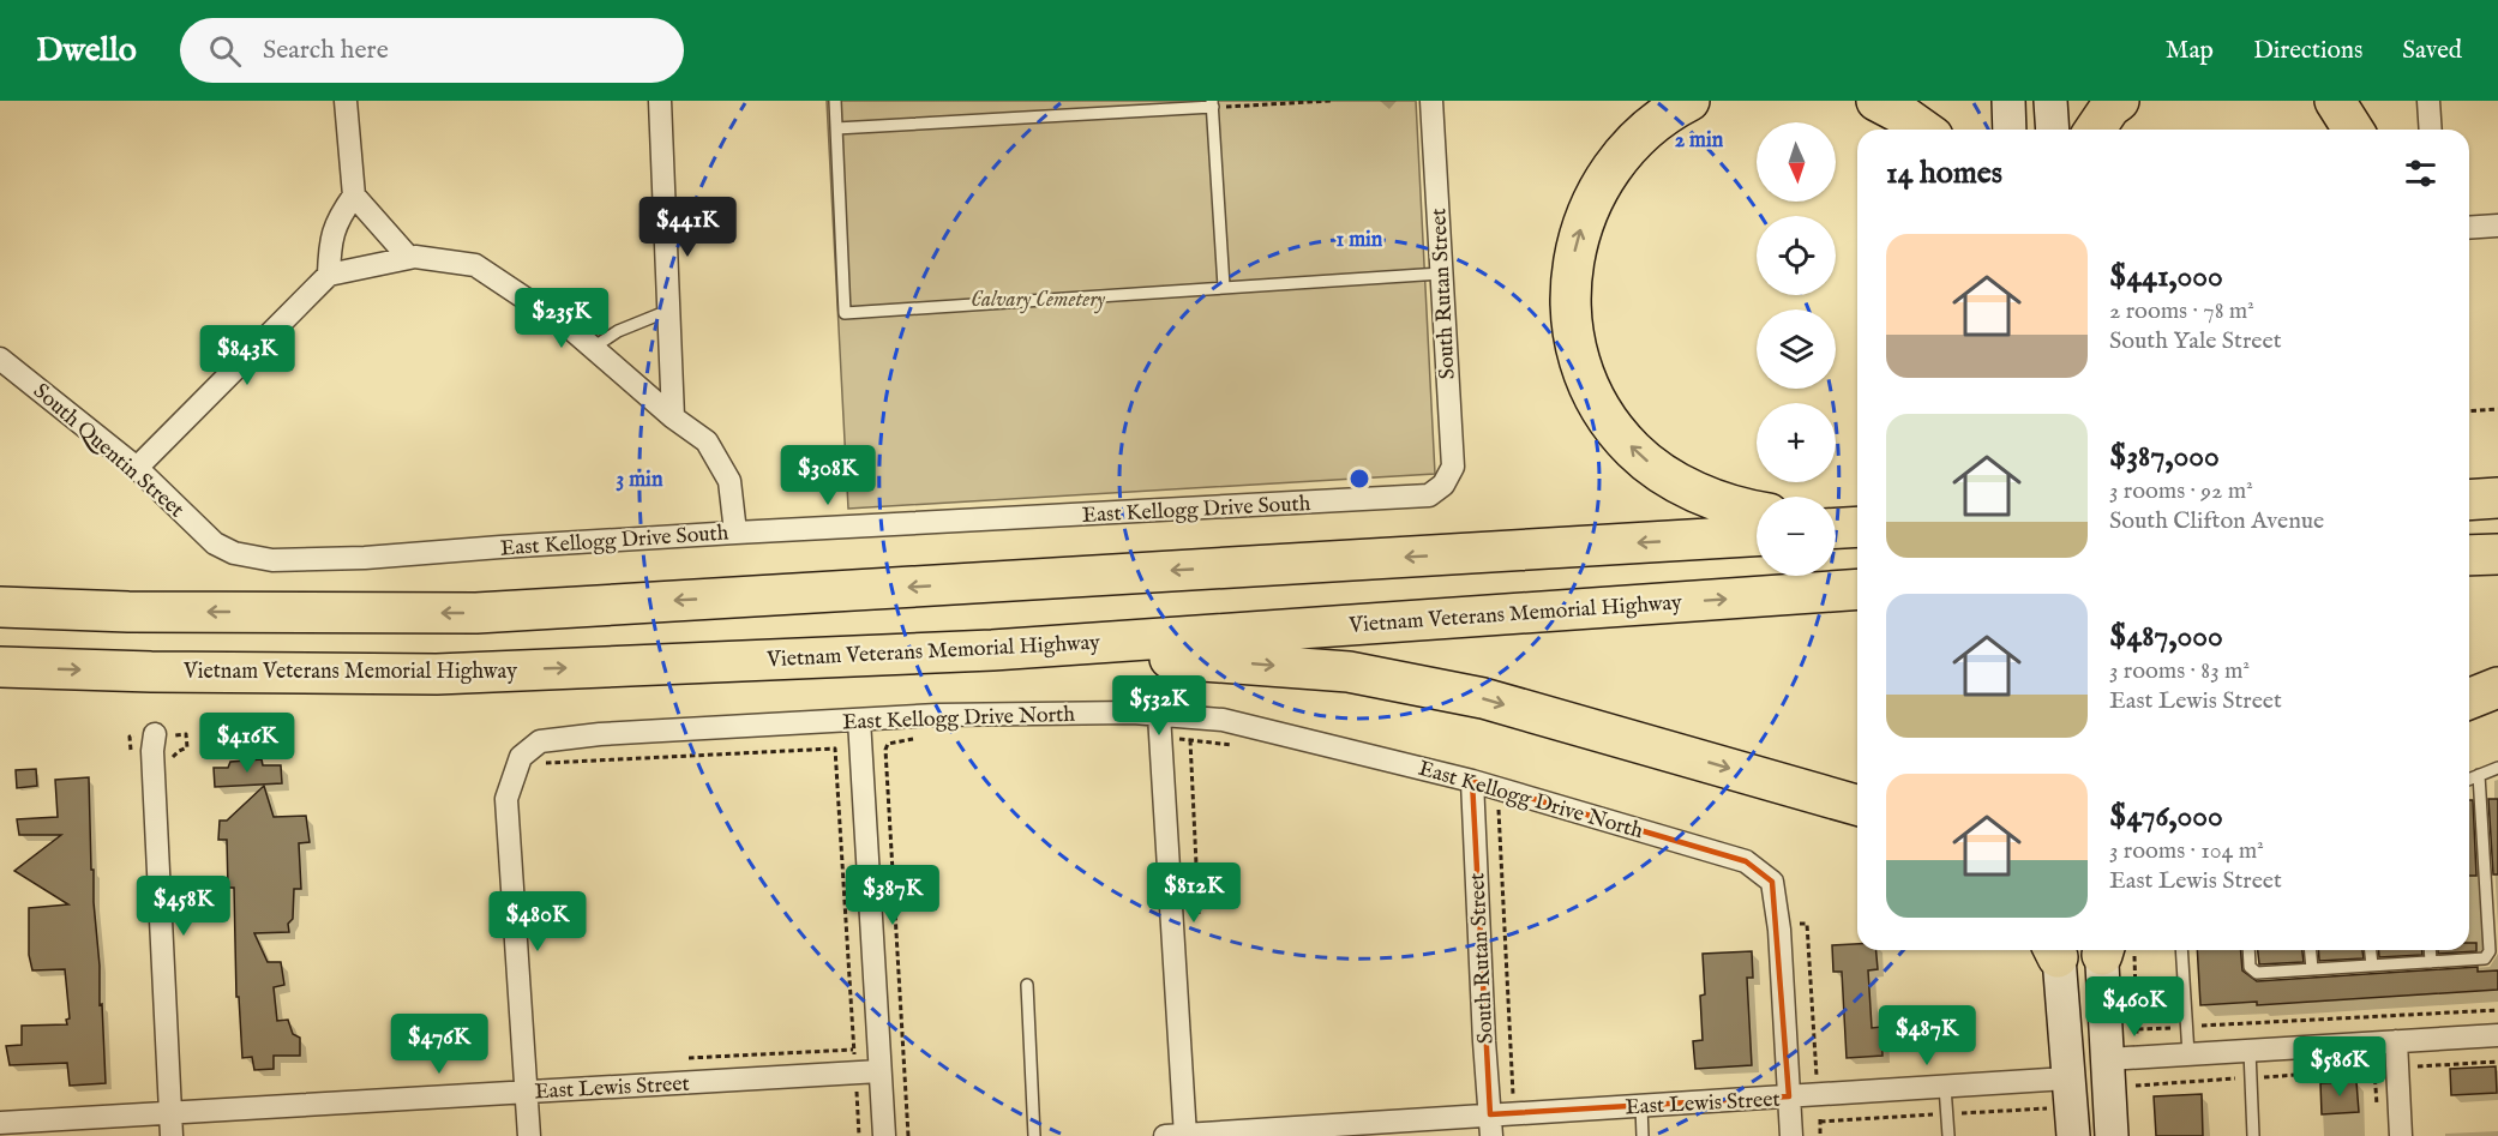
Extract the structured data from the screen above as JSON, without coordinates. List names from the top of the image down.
{
  "streets": {
    "highway": ["Vietnam Veterans Memorial Highway"],
    "street": [
      "South Rutan Street",
      "South Quentin Street",
      "East Kellogg Drive South",
      "East Kellogg Drive North",
      "East Lewis Street"
    ]
  },
  "crossings": [
    ["South Rutan Street", "East Kellogg Drive South"],
    ["South Rutan Street", "East Kellogg Drive North"],
    ["South Rutan Street", "East Lewis Street"],
    ["South Quentin Street", "East Kellogg Drive South"],
    ["East Kellogg Drive North", "East Lewis Street"]
  ],
  "parks": ["Calvary Cemetery"],
  "north": "bottom",
  "page": {
    "header": "Dwello",
    "search": "Search here",
    "nav": ["Map", "Directions", "Saved"],
    "map_buttons": ["+", "−"],
    "heading": "14 homes",
    "price": [
      "$441K",
      "$235K",
      "$843K",
      "$308K",
      "$532K",
      "$416K",
      "$812K",
      "$387K",
      "$458K",
      "$480K",
      "$460K",
      "$487K",
      "$476K",
      "$586K"
    ],
    "list": [
      {
        "name": "$441,000",
        "note": "2 rooms · 78 m² · South Yale Street"
      },
      {
        "name": "$387,000",
        "note": "3 rooms · 92 m² · South Clifton Avenue"
      },
      {
        "name": "$487,000",
        "note": "3 rooms · 83 m² · East Lewis Street"
      },
      {
        "name": "$476,000",
        "note": "3 rooms · 104 m² · East Lewis Street"
      }
    ]
  },
  "rings": ["2 min", "1 min", "3 min"]
}
